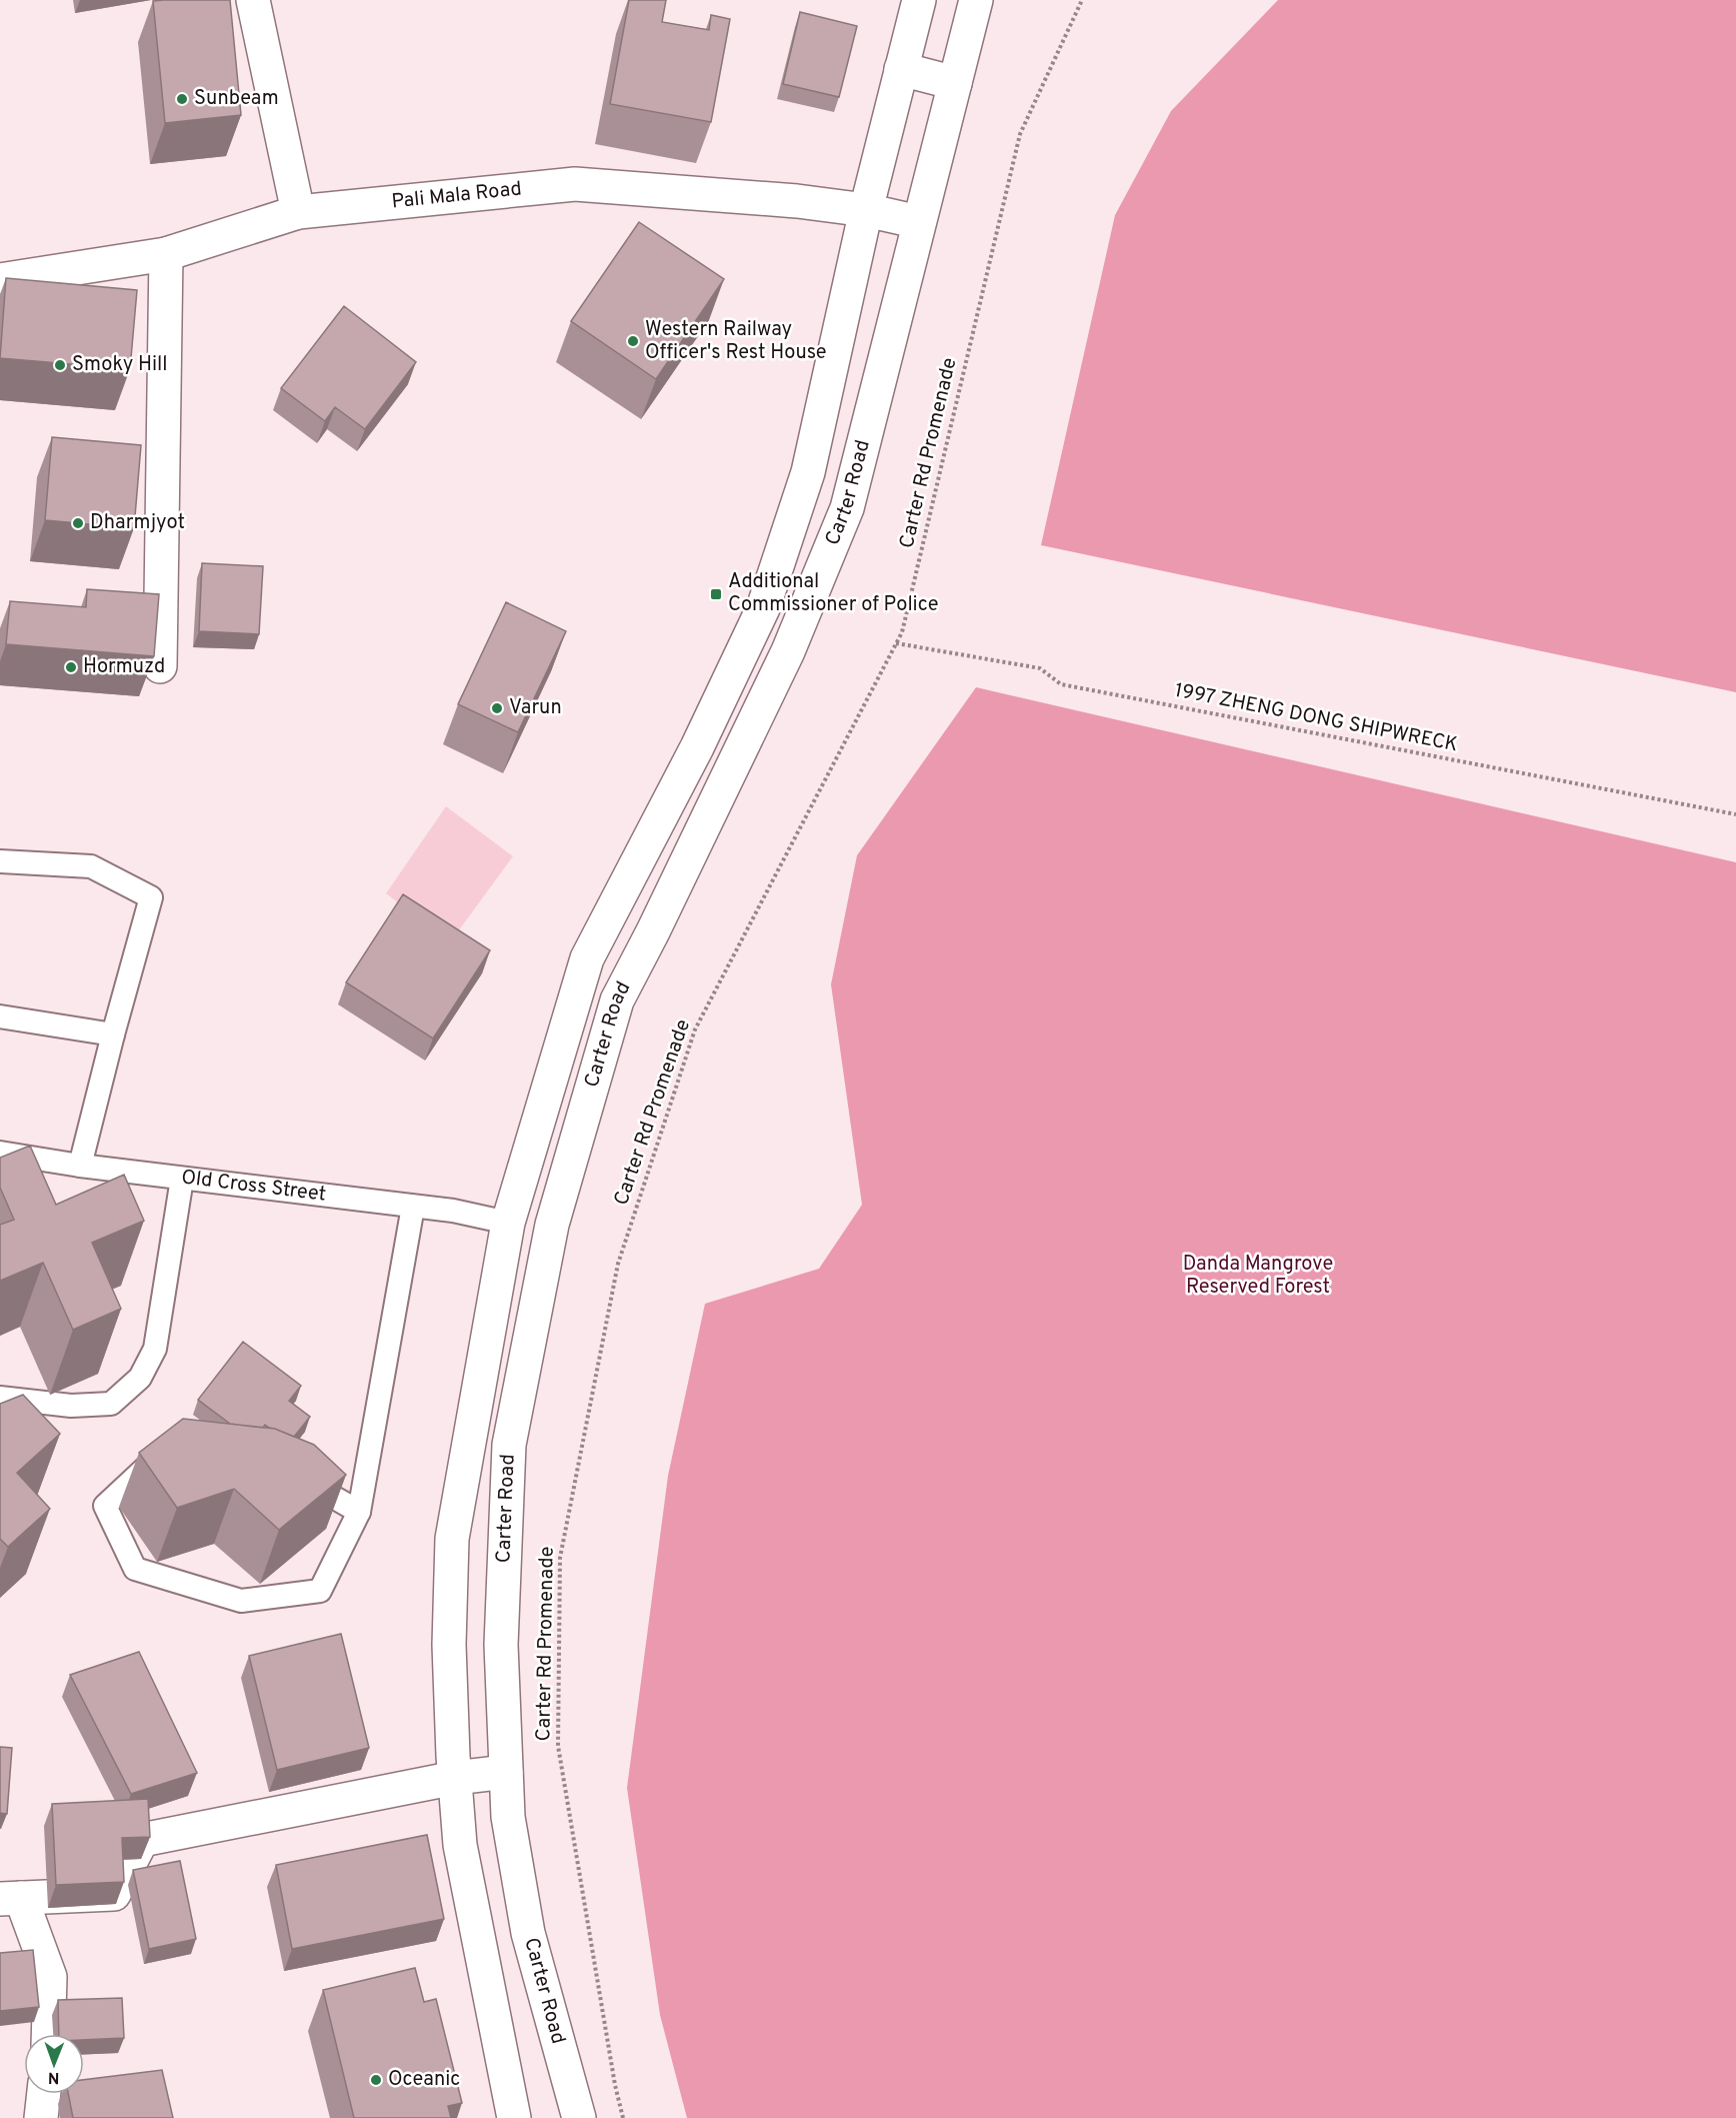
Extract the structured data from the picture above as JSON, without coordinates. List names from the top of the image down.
{
  "streets": {
    "main road": ["Pali Mala Road", "Carter Road"],
    "lane": ["Old Cross Street"],
    "path": ["Carter Rd Promenade", "1997 ZHENG DONG SHIPWRECK"]
  },
  "crossings": [
    ["Pali Mala Road", "Carter Road"],
    ["Carter Rd Promenade", "1997 ZHENG DONG SHIPWRECK"],
    ["Carter Road", "Old Cross Street"]
  ],
  "parks": ["Danda Mangrove Reserved Forest"],
  "places": {
    "other": [
      "Sunbeam",
      "Western Railway Officer's Rest House",
      "Smoky Hill",
      "Dharmjyot",
      "Hormuzd",
      "Varun",
      "Oceanic"
    ],
    "transit": ["Additional Commissioner of Police"]
  },
  "north": "bottom"
}
